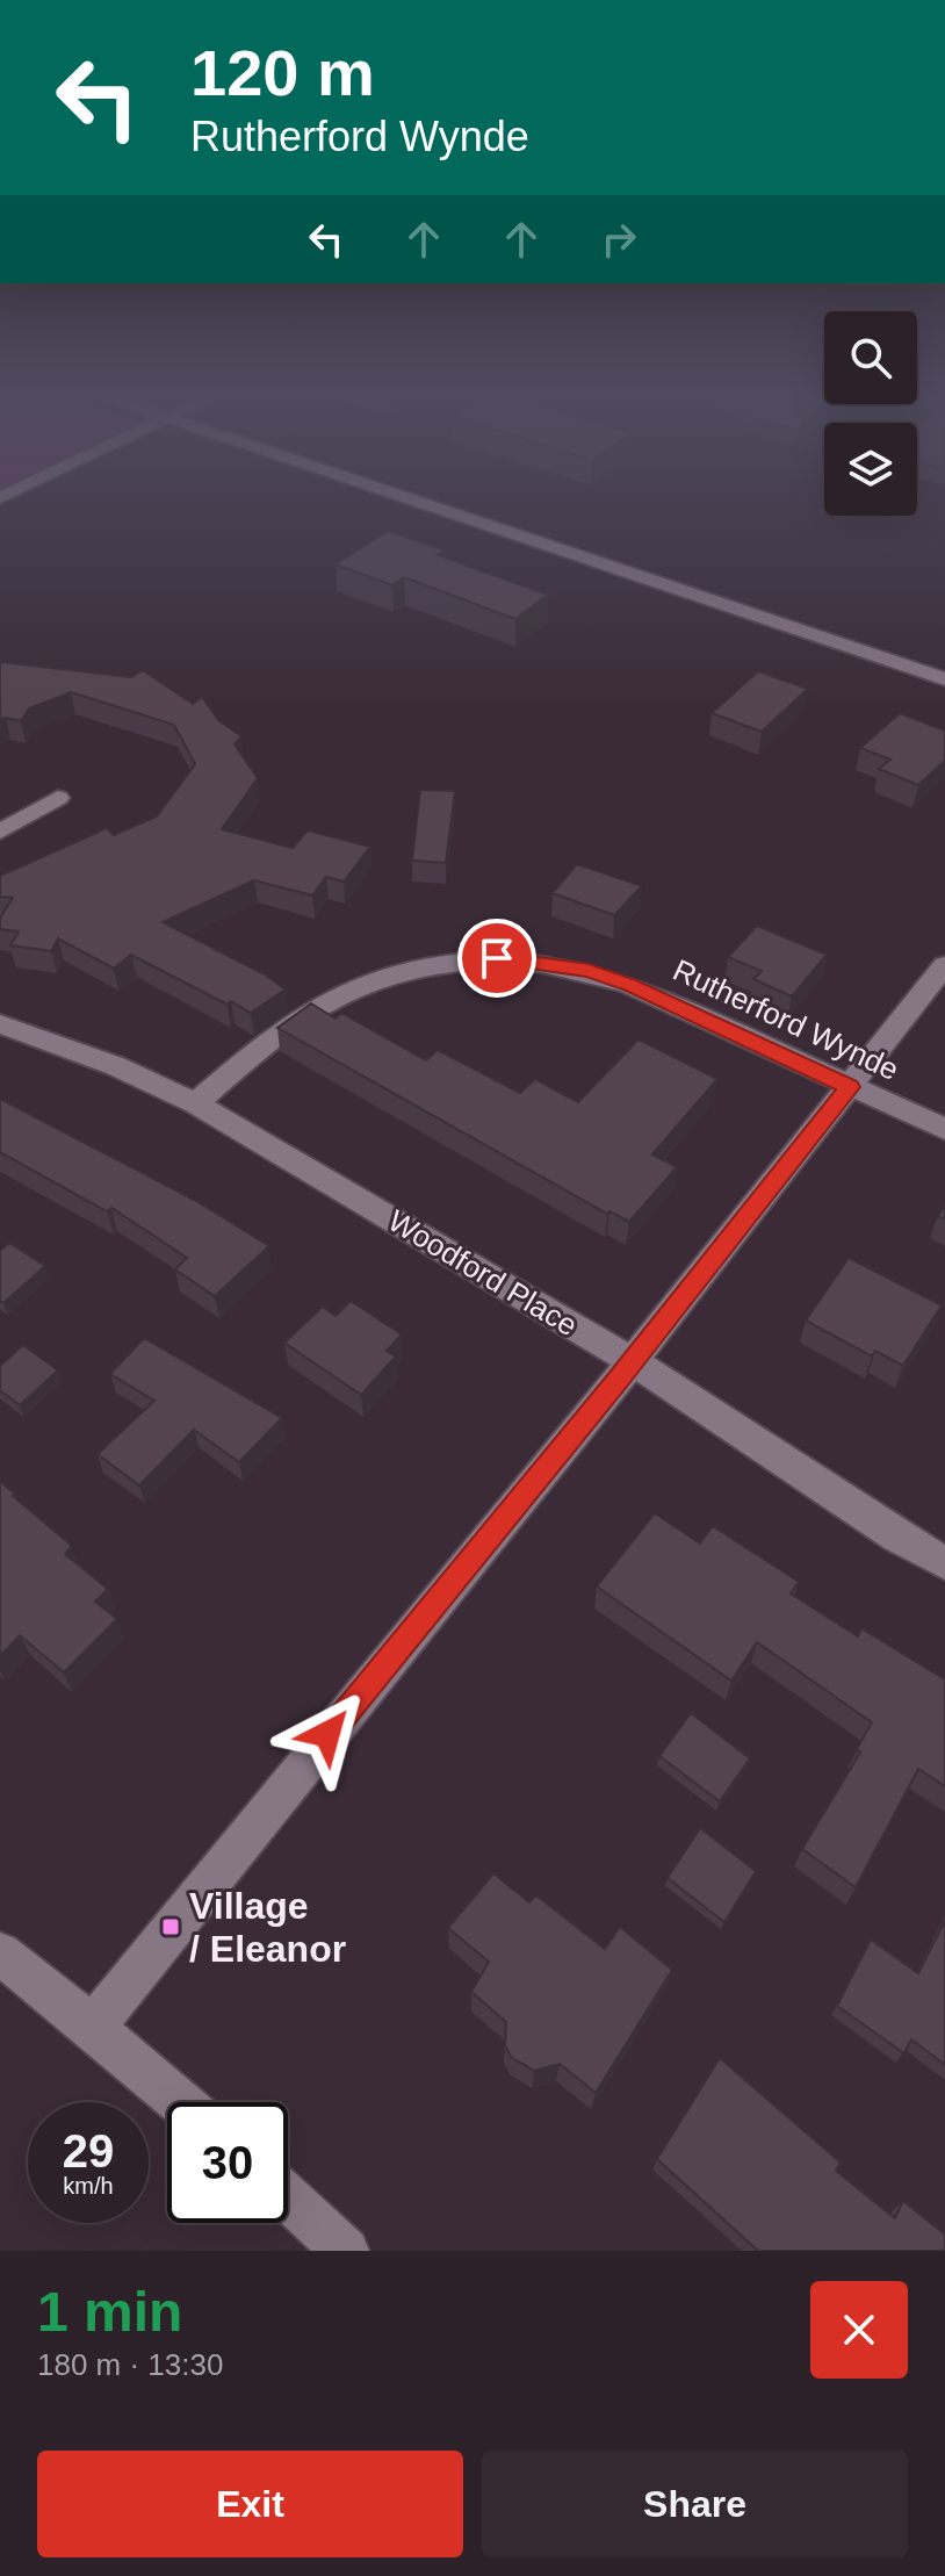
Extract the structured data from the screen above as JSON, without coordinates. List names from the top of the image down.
{
  "streets": {
    "street": ["Rutherford Wynde", "Woodford Place"]
  },
  "crossings": [
    ["Rutherford Wynde", "Woodford Place"]
  ],
  "places": {
    "transit": ["Village / Eleanor"]
  },
  "page": {
    "turn": ["120 m", "Rutherford Wynde"],
    "speed": "29 km/h",
    "limit": "30",
    "heading": ["1 min", "180 m · 13:30"],
    "buttons": ["Exit", "Share"]
  }
}
